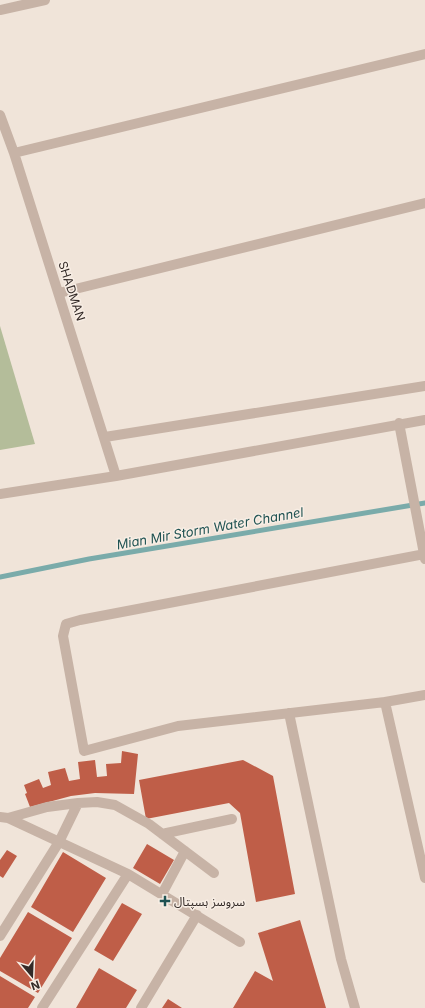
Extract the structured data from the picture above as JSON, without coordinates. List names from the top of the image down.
{
  "streets": {
    "street": ["SHADMAN"]
  },
  "water": ["Mian Mir Storm Water Channel"],
  "places": {
    "health": ["سروسز ہسپتال"]
  },
  "north": "bottom"
}
